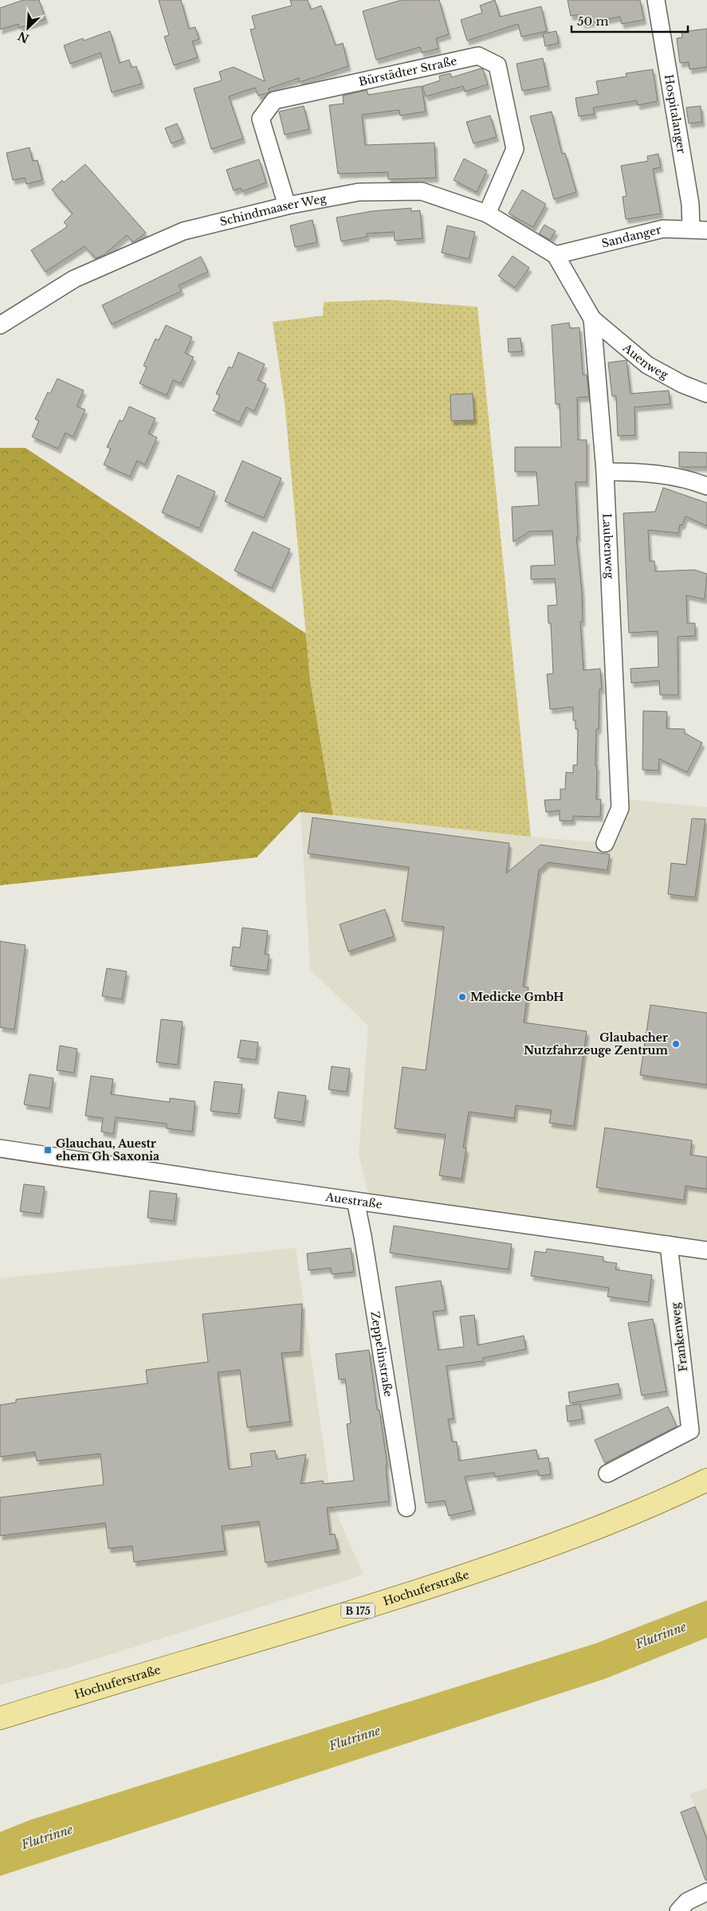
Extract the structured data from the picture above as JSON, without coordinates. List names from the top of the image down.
{
  "streets": {
    "main road": ["Hochuferstraße", "B 175"],
    "street": [
      "Bürstädter Straße",
      "Hospitalanger",
      "Schindmaaser Weg",
      "Sandanger",
      "Auenweg",
      "Laubenweg",
      "Auestraße",
      "Frankenweg",
      "Zeppelinstraße"
    ]
  },
  "crossings": [
    ["Bürstädter Straße", "Schindmaaser Weg"],
    ["Hospitalanger", "Sandanger"],
    ["Schindmaaser Weg", "Sandanger"],
    ["Schindmaaser Weg", "Laubenweg"],
    ["Sandanger", "Laubenweg"],
    ["Auenweg", "Laubenweg"],
    ["Auestraße", "Frankenweg"],
    ["Auestraße", "Zeppelinstraße"]
  ],
  "water": ["Flutrinne"],
  "places": {
    "other": ["Medicke GmbH", "Glaubacher Nutzfahrzeuge Zentrum"],
    "transit": ["Glauchau, Auestr ehem Gh Saxonia"]
  },
  "scale_bar": "50 m",
  "north": "bottom left"
}
